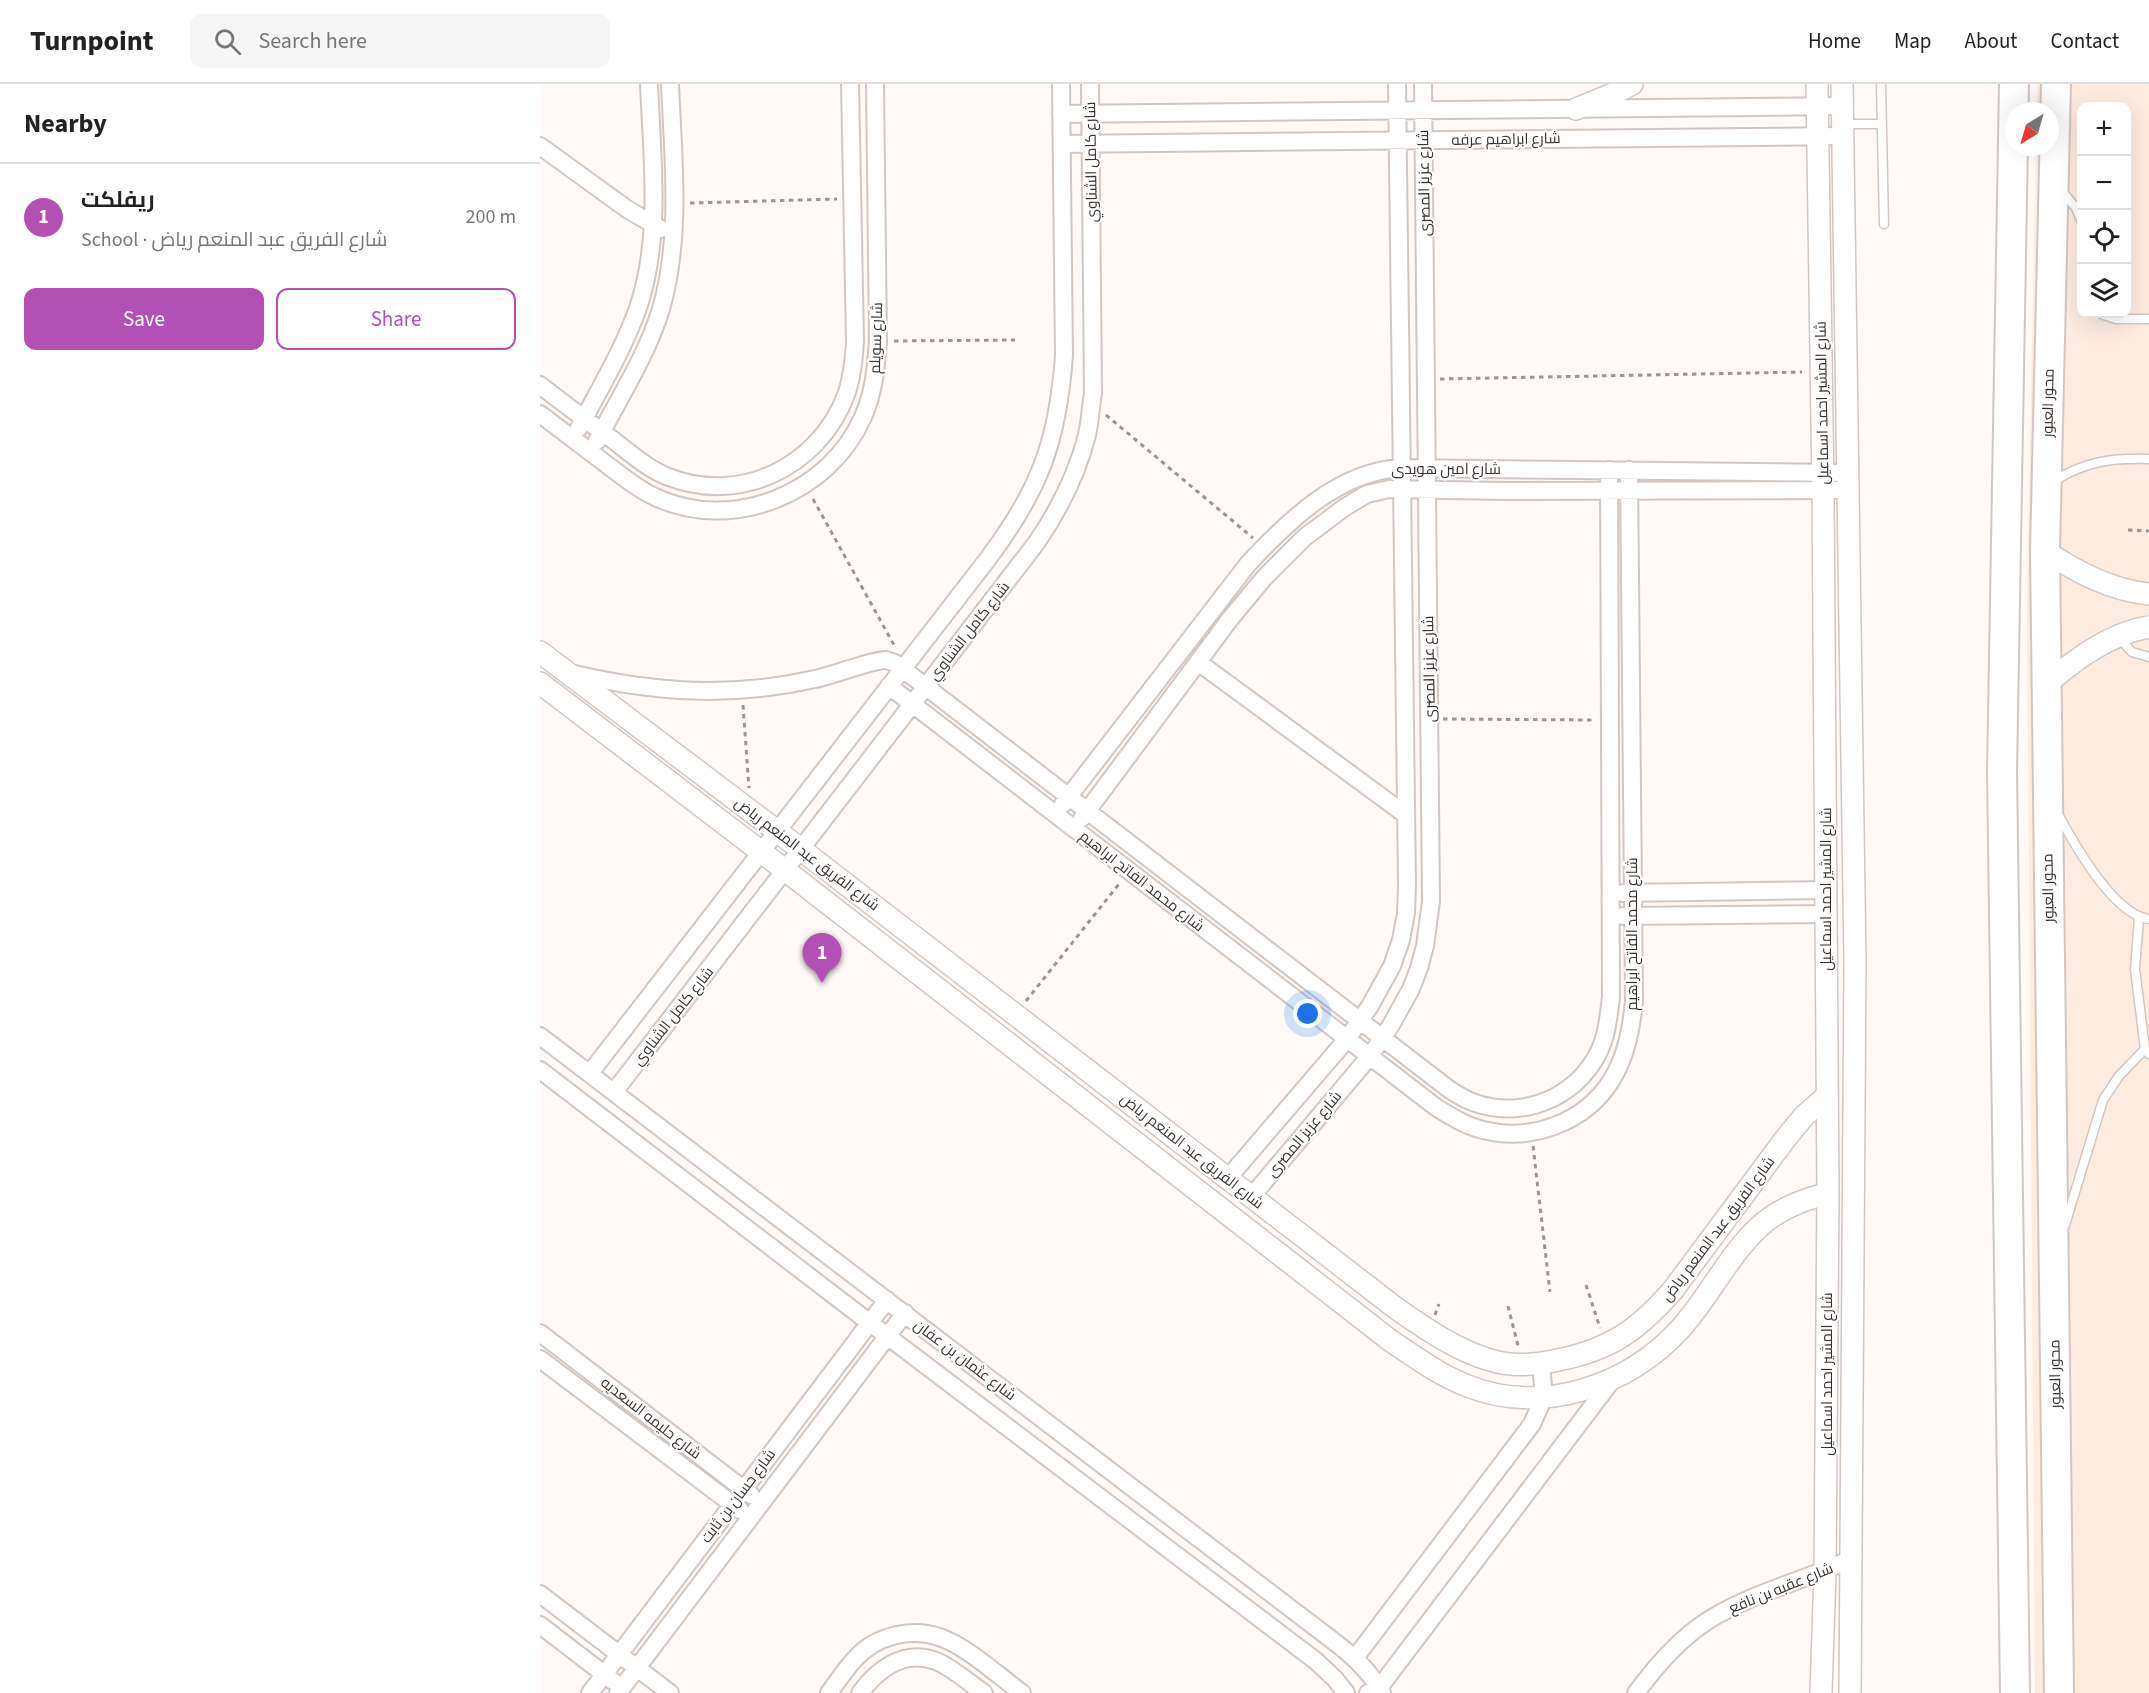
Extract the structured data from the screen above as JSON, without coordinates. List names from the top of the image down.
{
  "streets": {
    "highway": ["محور العبور"],
    "street": [
      "شارع ابراهيم عرفه",
      "شارع كامل الشناوي",
      "شارع عزيز المصرى",
      "شارع سويلم",
      "شارع المشير احمد اسماعيل",
      "شارع امين هويدى",
      "شارع الفريق عبد المنعم رياض",
      "شارع محمد الفاتح ابراهيم",
      "شارع عثمان بن عفان",
      "شارع حليمه السعديه",
      "شارع حسان بن ثابت",
      "شارع عقبه بن نافع"
    ]
  },
  "crossings": [
    ["شارع ابراهيم عرفه", "شارع كامل الشناوي"],
    ["شارع ابراهيم عرفه", "شارع عزيز المصرى"],
    ["شارع ابراهيم عرفه", "شارع المشير احمد اسماعيل"],
    ["شارع كامل الشناوي", "شارع الفريق عبد المنعم رياض"],
    ["شارع كامل الشناوي", "شارع محمد الفاتح ابراهيم"],
    ["شارع كامل الشناوي", "شارع عثمان بن عفان"],
    ["شارع عزيز المصرى", "شارع امين هويدى"],
    ["شارع عزيز المصرى", "شارع الفريق عبد المنعم رياض"],
    ["شارع عزيز المصرى", "شارع محمد الفاتح ابراهيم"],
    ["شارع المشير احمد اسماعيل", "شارع امين هويدى"],
    ["شارع المشير احمد اسماعيل", "شارع الفريق عبد المنعم رياض"],
    ["شارع المشير احمد اسماعيل", "شارع عقبه بن نافع"],
    ["شارع امين هويدى", "شارع محمد الفاتح ابراهيم"],
    ["شارع عثمان بن عفان", "شارع حسان بن ثابت"],
    ["شارع حليمه السعديه", "شارع حسان بن ثابت"]
  ],
  "north": "bottom left",
  "page": {
    "header": "Turnpoint",
    "search": "Search here",
    "nav": [
      "Home",
      "Map",
      "About",
      "Contact"
    ],
    "heading": "Nearby",
    "map_buttons": ["+", "−"],
    "list": [
      {
        "mark": "1",
        "name": "ريفلكت",
        "note": "School · شارع الفريق عبد المنعم رياض",
        "value": "200 m"
      }
    ],
    "buttons": ["Save", "Share"],
    "pins": "1"
  }
}
